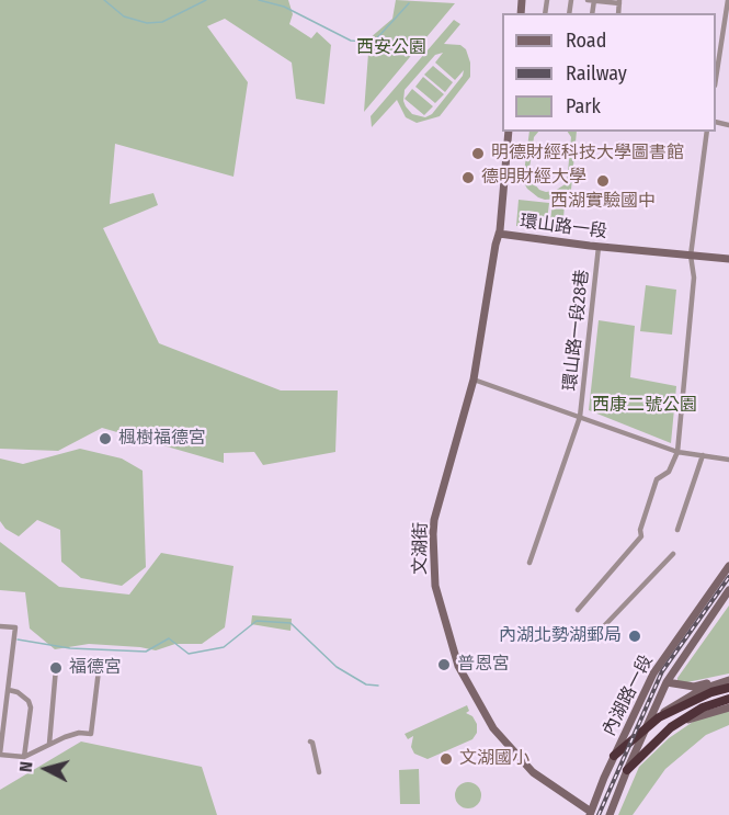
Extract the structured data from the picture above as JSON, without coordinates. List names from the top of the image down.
{
  "streets": {
    "street": [
      "環山路一段",
      "環山路一段28巷",
      "文湖街",
      "內湖路一段"
    ]
  },
  "crossings": [
    ["環山路一段", "環山路一段28巷"],
    ["環山路一段", "文湖街"],
    ["文湖街", "內湖路一段"]
  ],
  "parks": ["西安公園", "西康二號公園"],
  "places": [
    "明德財經科技大學圖書館",
    "德明財經大學",
    "西湖實驗國中",
    "楓樹福德宮",
    "內湖北勢湖郵局",
    "普恩宮",
    "福德宮",
    "文湖國小"
  ],
  "legend": ["Road", "Railway", "Park"],
  "north": "left"
}
